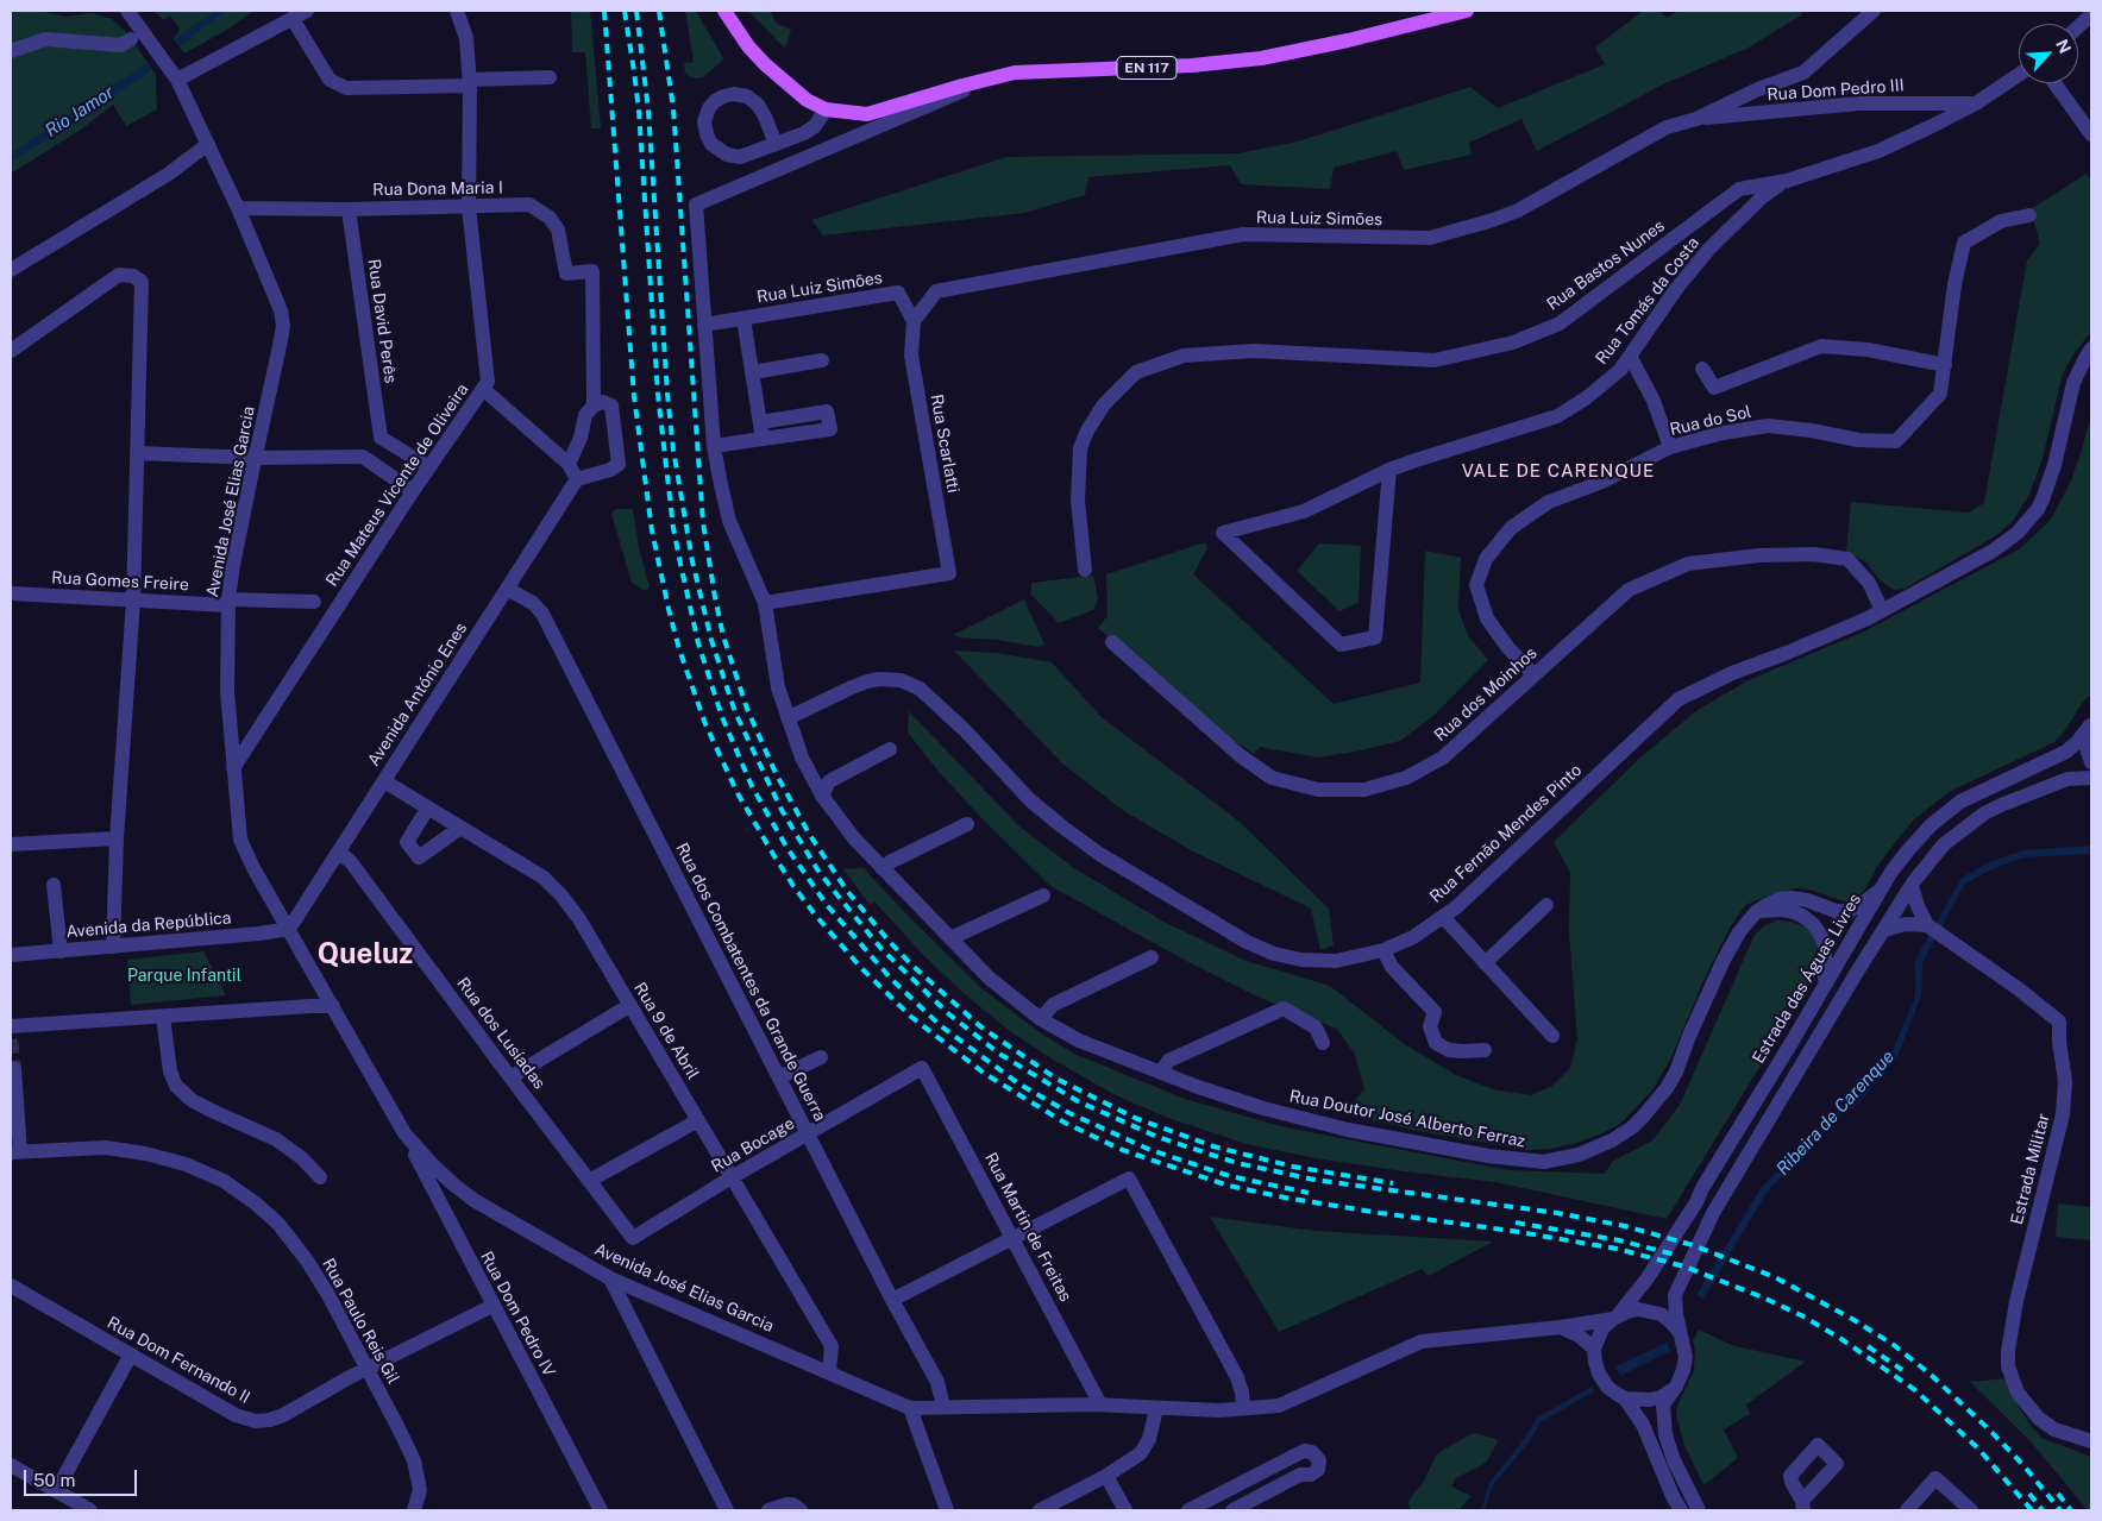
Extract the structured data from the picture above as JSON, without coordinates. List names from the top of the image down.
{
  "streets": {
    "main road": ["EN 117"],
    "street": [
      "Rua Dom Pedro III",
      "Rua Dona Maria I",
      "Rua Luiz Simões",
      "Rua Bastos Nunes",
      "Rua Tomás da Costa",
      "Rua David Perês",
      "Rua do Sol",
      "Rua Scarlatti",
      "Rua Mateus Vicente de Oliveira",
      "Avenida José Elias Garcia",
      "Rua Gomes Freire",
      "Avenida António Enes",
      "Rua dos Moinhos",
      "Rua Fernão Mendes Pinto",
      "Avenida da República",
      "Estrada das Águas Livres",
      "Rua dos Combatentes da Grande Guerra",
      "Rua 9 de Abril",
      "Rua dos Lusíadas",
      "Rua Doutor José Alberto Ferraz",
      "Rua Bocage",
      "Estrada Militar",
      "Rua Martin de Freitas",
      "Rua Dom Pedro IV",
      "Rua Paulo Reis Gil",
      "Rua Dom Fernando II"
    ]
  },
  "crossings": [
    ["Rua Dom Pedro III", "Rua Luiz Simões"],
    ["Rua Dom Pedro III", "Rua Bastos Nunes"],
    ["Rua Dona Maria I", "Rua David Perês"],
    ["Rua Dona Maria I", "Rua Mateus Vicente de Oliveira"],
    ["Rua Dona Maria I", "Avenida José Elias Garcia"],
    ["Rua Luiz Simões", "Rua Scarlatti"],
    ["Rua Bastos Nunes", "Rua Tomás da Costa"],
    ["Rua do Sol", "Rua dos Moinhos"],
    ["Rua Scarlatti", "Rua Doutor José Alberto Ferraz"],
    ["Rua Mateus Vicente de Oliveira", "Avenida José Elias Garcia"],
    ["Avenida José Elias Garcia", "Rua Gomes Freire"],
    ["Avenida José Elias Garcia", "Avenida António Enes"],
    ["Avenida José Elias Garcia", "Avenida da República"],
    ["Avenida José Elias Garcia", "Estrada das Águas Livres"],
    ["Avenida José Elias Garcia", "Rua dos Combatentes da Grande Guerra"],
    ["Avenida José Elias Garcia", "Rua 9 de Abril"],
    ["Avenida José Elias Garcia", "Rua Martin de Freitas"],
    ["Avenida José Elias Garcia", "Rua Dom Pedro IV"],
    ["Avenida António Enes", "Avenida da República"],
    ["Avenida António Enes", "Rua dos Combatentes da Grande Guerra"],
    ["Avenida António Enes", "Rua 9 de Abril"],
    ["Avenida António Enes", "Rua dos Lusíadas"],
    ["Rua dos Moinhos", "Rua Fernão Mendes Pinto"],
    ["Rua Fernão Mendes Pinto", "Rua Doutor José Alberto Ferraz"],
    ["Estrada das Águas Livres", "Rua Doutor José Alberto Ferraz"],
    ["Rua dos Combatentes da Grande Guerra", "Rua Bocage"],
    ["Rua 9 de Abril", "Rua Bocage"],
    ["Rua dos Lusíadas", "Rua Bocage"],
    ["Rua Bocage", "Rua Martin de Freitas"],
    ["Rua Dom Pedro IV", "Rua Dom Fernando II"],
    ["Rua Paulo Reis Gil", "Rua Dom Fernando II"]
  ],
  "districts": ["VALE DE CARENQUE", "Queluz"],
  "water": ["Rio Jamor", "Ribeira de Carenque"],
  "parks": ["Parque Infantil"],
  "scale_bar": "50 m",
  "north": "top right"
}
